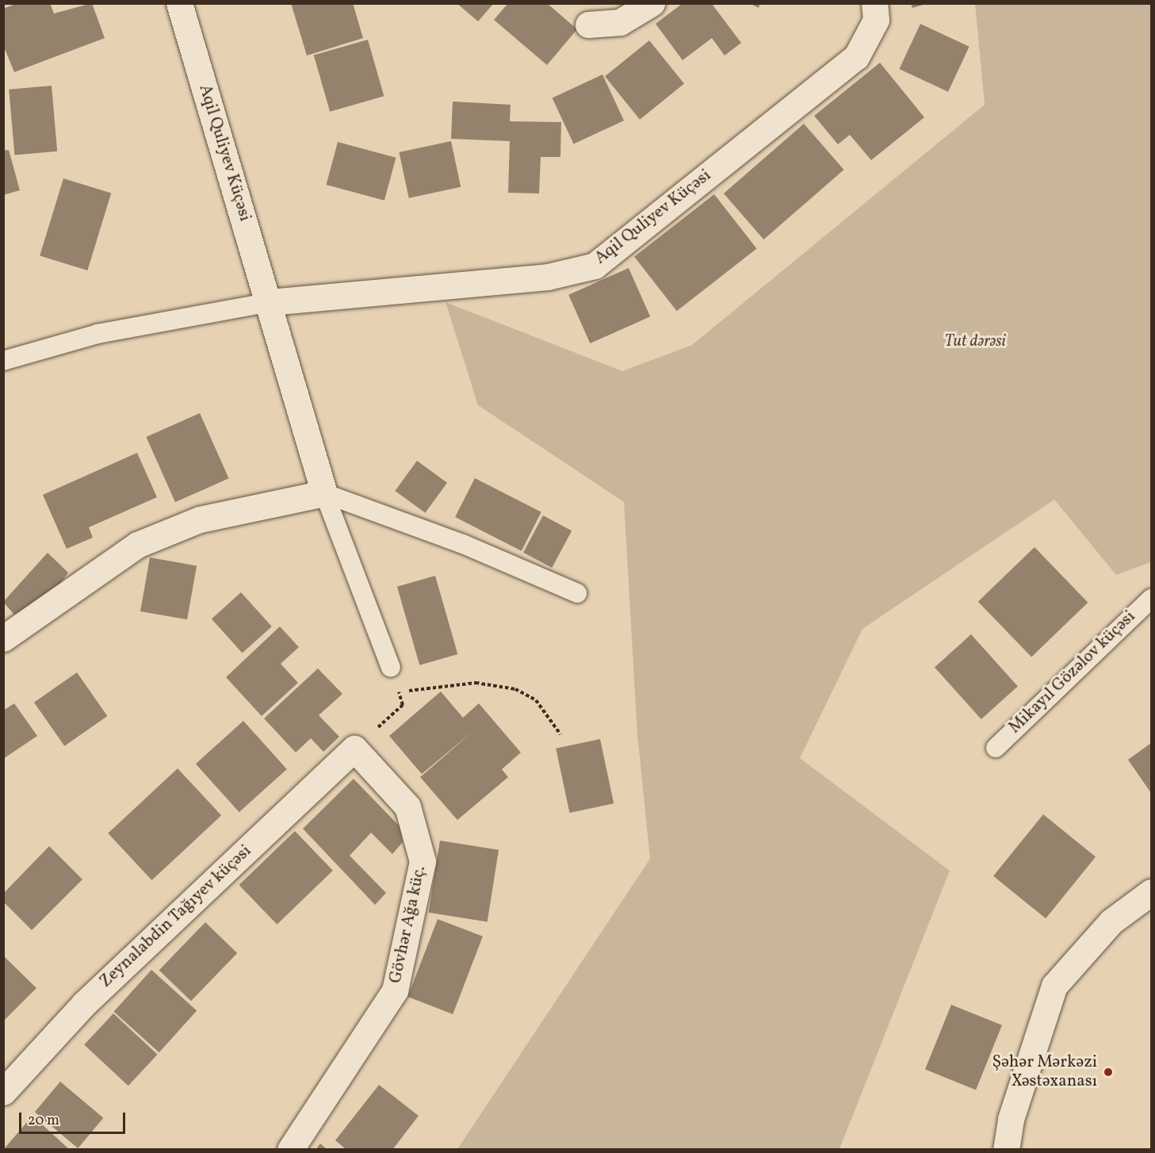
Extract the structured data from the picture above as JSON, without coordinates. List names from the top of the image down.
{
  "streets": {
    "street": ["Aqil Quliyev Küçəsi", "Zeynalabdin Tağıyev küçəsi", "Gövhər Ağa küç."],
    "lane": ["Mikayıl Gözəlov küçəsi"]
  },
  "crossings": [
    ["Zeynalabdin Tağıyev küçəsi", "Gövhər Ağa küç."]
  ],
  "parks": ["Tut dərəsi"],
  "places": ["Şəhər Mərkəzi Xəstəxanası"],
  "scale_bar": "20 m"
}
